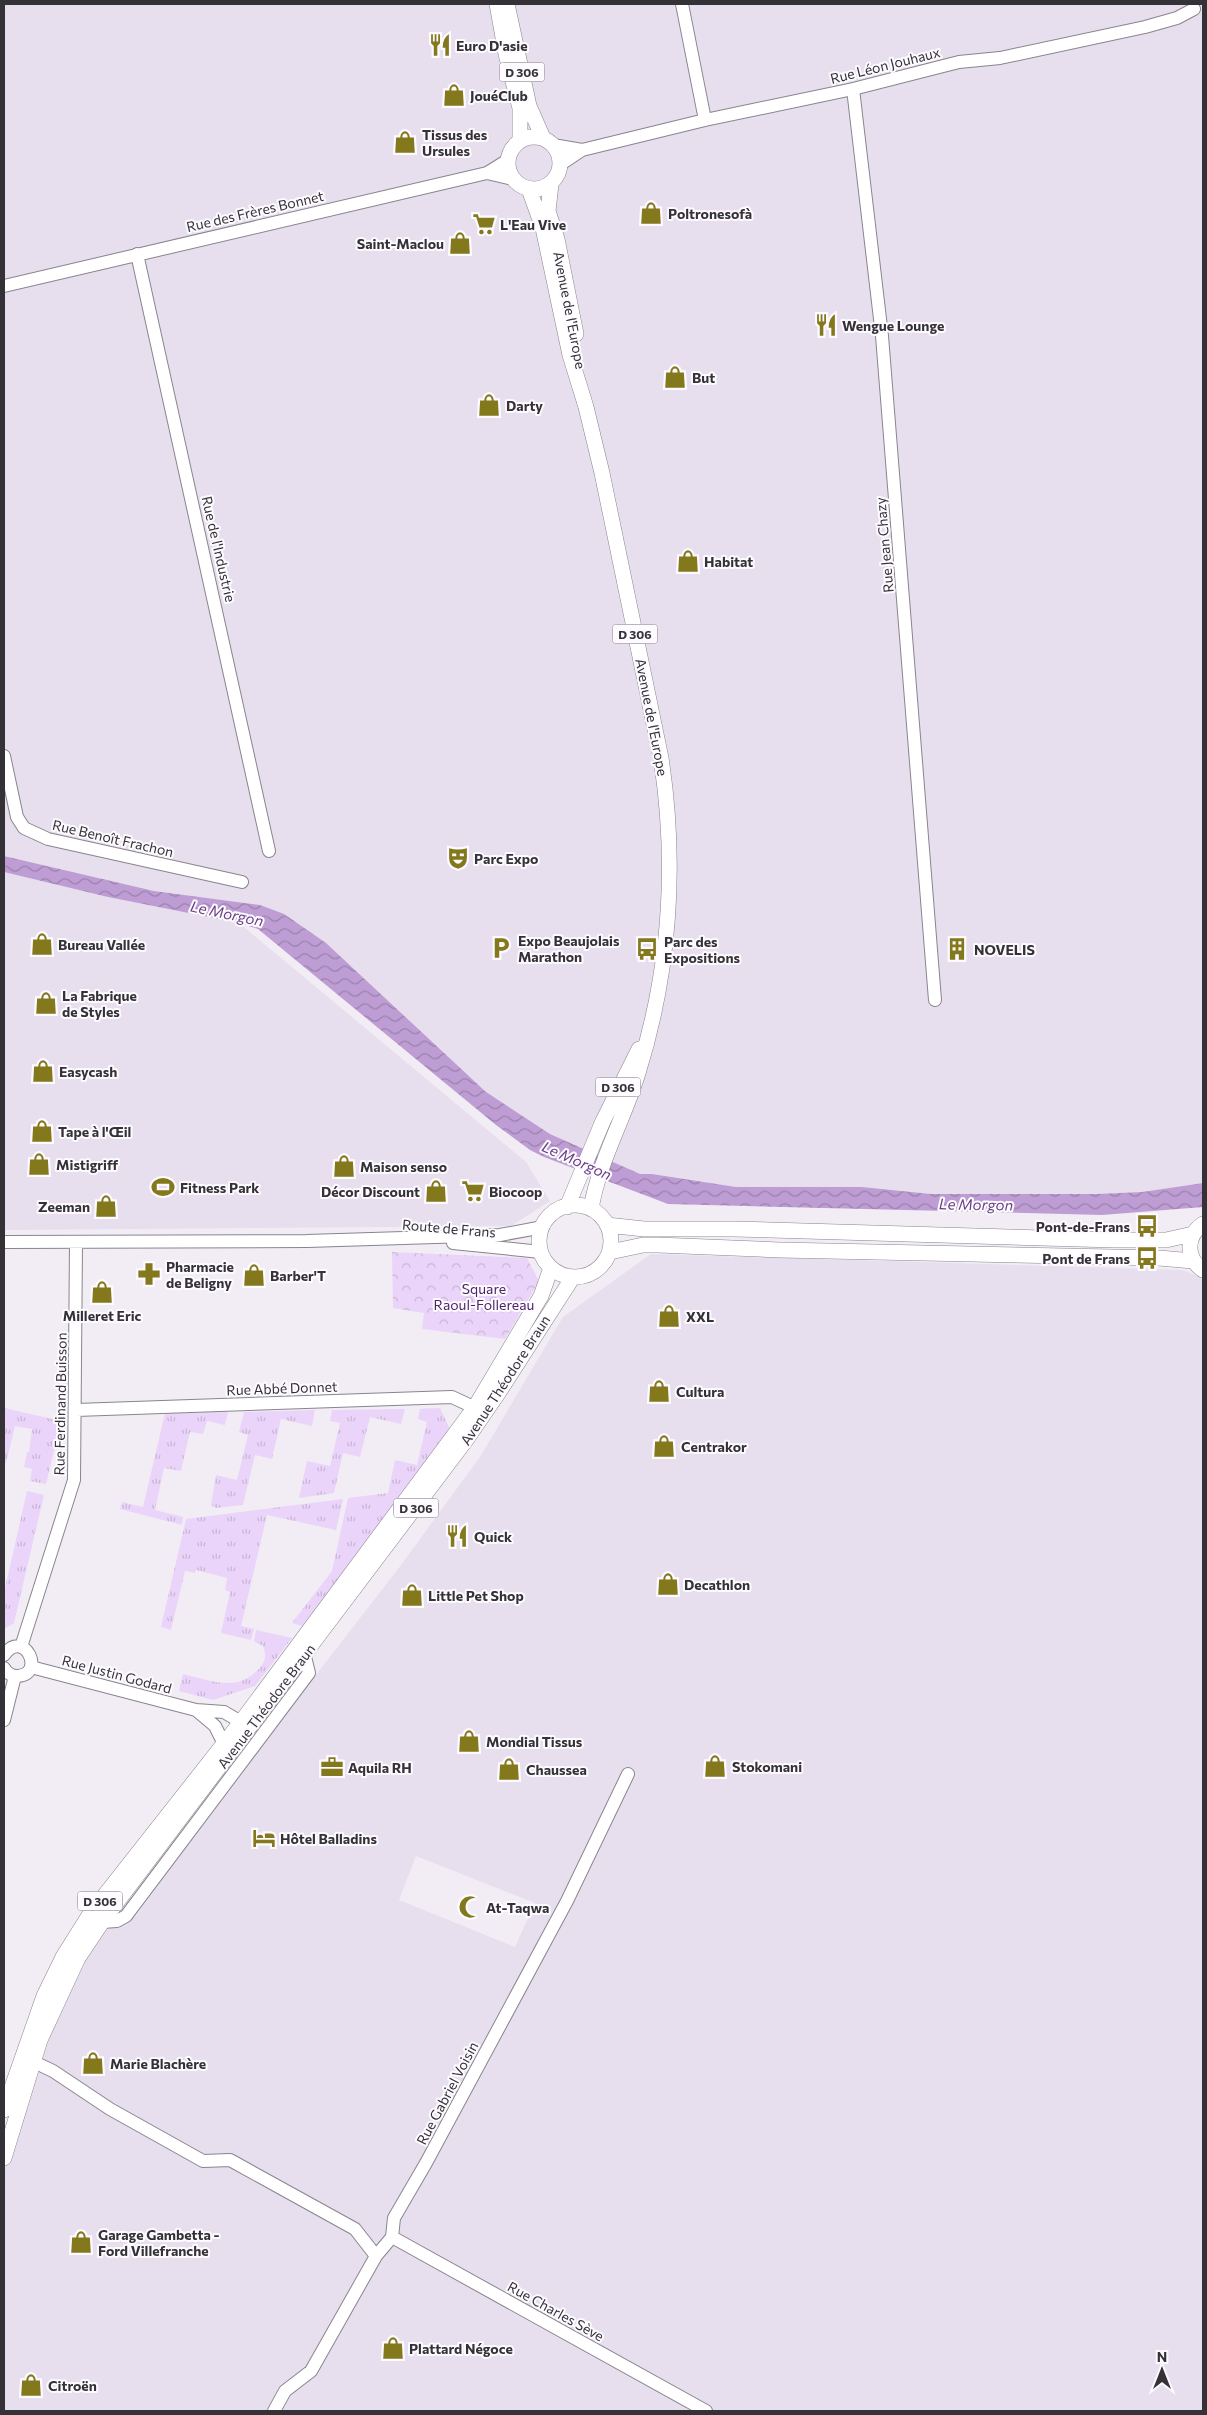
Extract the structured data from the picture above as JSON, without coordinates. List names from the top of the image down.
{
  "streets": {
    "main road": ["D 306", "Avenue de l'Europe", "Avenue Théodore Braun"],
    "street": [
      "Rue Léon Jouhaux",
      "Rue des Frères Bonnet",
      "Rue Jean Chazy",
      "Rue de l'Industrie",
      "Rue Benoît Frachon",
      "Route de Frans",
      "Rue Abbé Donnet",
      "Rue Ferdinand Buisson",
      "Rue Justin Godard",
      "Rue Gabriel Voisin",
      "Rue Charles Sève"
    ]
  },
  "crossings": [
    ["Rue Léon Jouhaux", "D 306"],
    ["Rue Léon Jouhaux", "Rue des Frères Bonnet"],
    ["Rue Léon Jouhaux", "Avenue de l'Europe"],
    ["Rue Léon Jouhaux", "Rue Jean Chazy"],
    ["D 306", "Rue des Frères Bonnet"],
    ["D 306", "Avenue de l'Europe"],
    ["Rue des Frères Bonnet", "Avenue de l'Europe"],
    ["Rue des Frères Bonnet", "Rue de l'Industrie"],
    ["Avenue de l'Europe", "Route de Frans"],
    ["Avenue de l'Europe", "Avenue Théodore Braun"],
    ["Route de Frans", "Avenue Théodore Braun"],
    ["Avenue Théodore Braun", "Rue Abbé Donnet"],
    ["Avenue Théodore Braun", "Rue Justin Godard"],
    ["Rue Abbé Donnet", "Rue Ferdinand Buisson"],
    ["Rue Gabriel Voisin", "Rue Charles Sève"]
  ],
  "water": ["Le Morgon"],
  "parks": ["Square Raoul-Follereau"],
  "places": {
    "restaurant": ["Euro D'asie", "Wengue Lounge", "Quick"],
    "shop": [
      "JouéClub",
      "Tissus des Ursules",
      "Poltronesofà",
      "Saint-Maclou",
      "But",
      "Darty",
      "Habitat",
      "Bureau Vallée",
      "La Fabrique de Styles",
      "Easycash",
      "Tape à l'Œil",
      "Mistigriff",
      "Maison senso",
      "Décor Discount",
      "Zeeman",
      "Barber'T",
      "Milleret Eric",
      "XXL",
      "Cultura",
      "Centrakor",
      "Decathlon",
      "Little Pet Shop",
      "Mondial Tissus",
      "Stokomani",
      "Chaussea",
      "Marie Blachère",
      "Garage Gambetta - Ford Villefranche",
      "Plattard Négoce",
      "Citroën"
    ],
    "supermarket": ["L'Eau Vive", "Biocoop"],
    "theatre": ["Parc Expo"],
    "parking": ["Expo Beaujolais Marathon"],
    "bus stop": ["Parc des Expositions", "Pont-de-Frans", "Pont de Frans"],
    "building": ["NOVELIS"],
    "sports": ["Fitness Park"],
    "pharmacy": ["Pharmacie de Beligny"],
    "office": ["Aquila RH"],
    "hotel": ["Hôtel Balladins"],
    "mosque": ["At-Taqwa"]
  },
  "north": "top"
}
